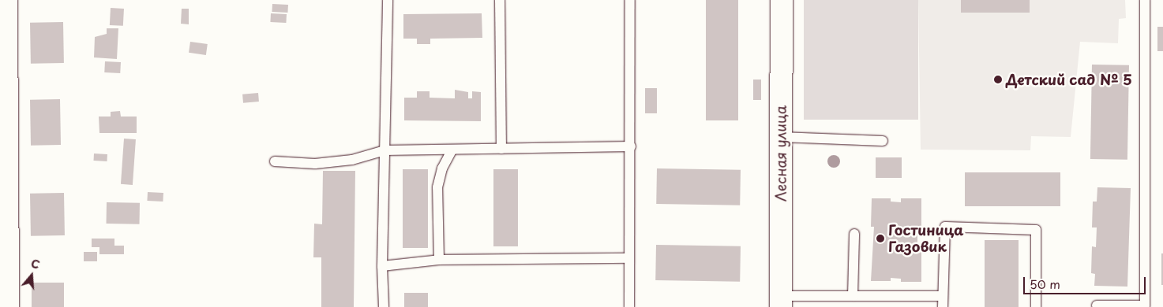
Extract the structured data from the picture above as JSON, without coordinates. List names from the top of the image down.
{
  "streets": {
    "main road": ["Лесная улица"]
  },
  "places": ["Детский сад № 5", "Гостиница Газовик"],
  "scale_bar": "50 m",
  "north": "top"
}
